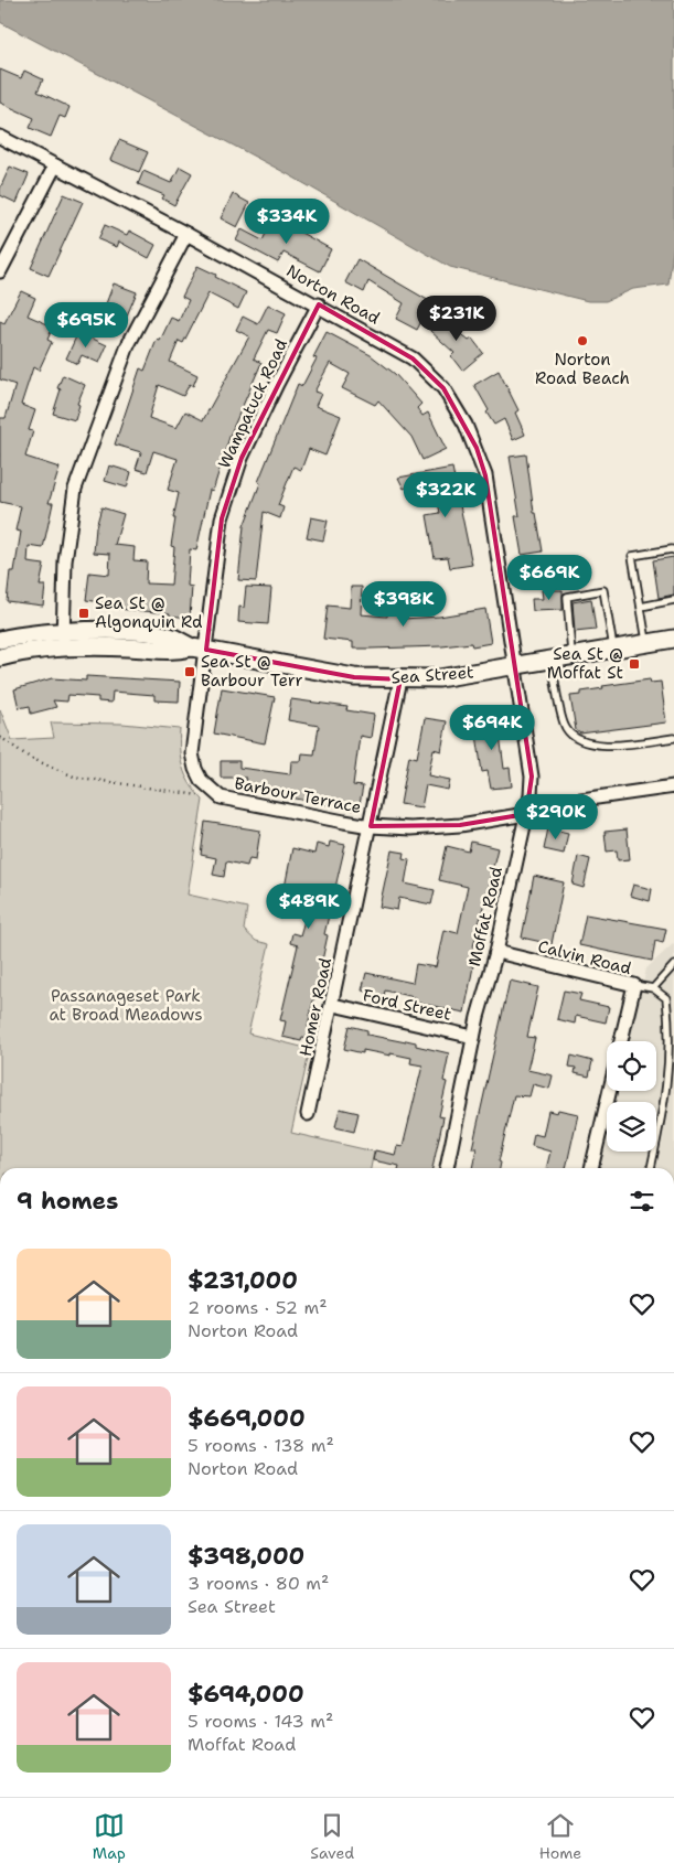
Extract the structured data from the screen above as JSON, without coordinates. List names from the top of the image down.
{
  "streets": {
    "main road": ["Sea Street"],
    "street": [
      "Norton Road",
      "Wampatuck Road",
      "Barbour Terrace",
      "Moffat Road",
      "Calvin Road",
      "Ford Street",
      "Homer Road"
    ]
  },
  "crossings": [
    ["Norton Road", "Wampatuck Road"],
    ["Norton Road", "Sea Street"],
    ["Norton Road", "Moffat Road"],
    ["Wampatuck Road", "Sea Street"],
    ["Wampatuck Road", "Barbour Terrace"],
    ["Sea Street", "Barbour Terrace"],
    ["Sea Street", "Moffat Road"],
    ["Sea Street", "Homer Road"],
    ["Barbour Terrace", "Moffat Road"],
    ["Barbour Terrace", "Homer Road"],
    ["Moffat Road", "Calvin Road"],
    ["Moffat Road", "Ford Street"],
    ["Ford Street", "Homer Road"]
  ],
  "parks": ["Passanageset Park at Broad Meadows"],
  "places": {
    "other": ["Norton Road Beach"],
    "transit": ["Sea St @ Algonquin Rd", "Sea St @ Moffat St", "Sea St @ Barbour Terr"]
  },
  "page": {
    "price": [
      "$334K",
      "$231K",
      "$695K",
      "$322K",
      "$669K",
      "$398K",
      "$694K",
      "$290K",
      "$489K"
    ],
    "heading": "9 homes",
    "list": [
      {
        "name": "$231,000",
        "note": "2 rooms · 52 m² · Norton Road"
      },
      {
        "name": "$669,000",
        "note": "5 rooms · 138 m² · Norton Road"
      },
      {
        "name": "$398,000",
        "note": "3 rooms · 80 m² · Sea Street"
      },
      {
        "name": "$694,000",
        "note": "5 rooms · 143 m² · Moffat Road"
      }
    ],
    "tabs": ["Map", "Saved", "Home"]
  }
}
